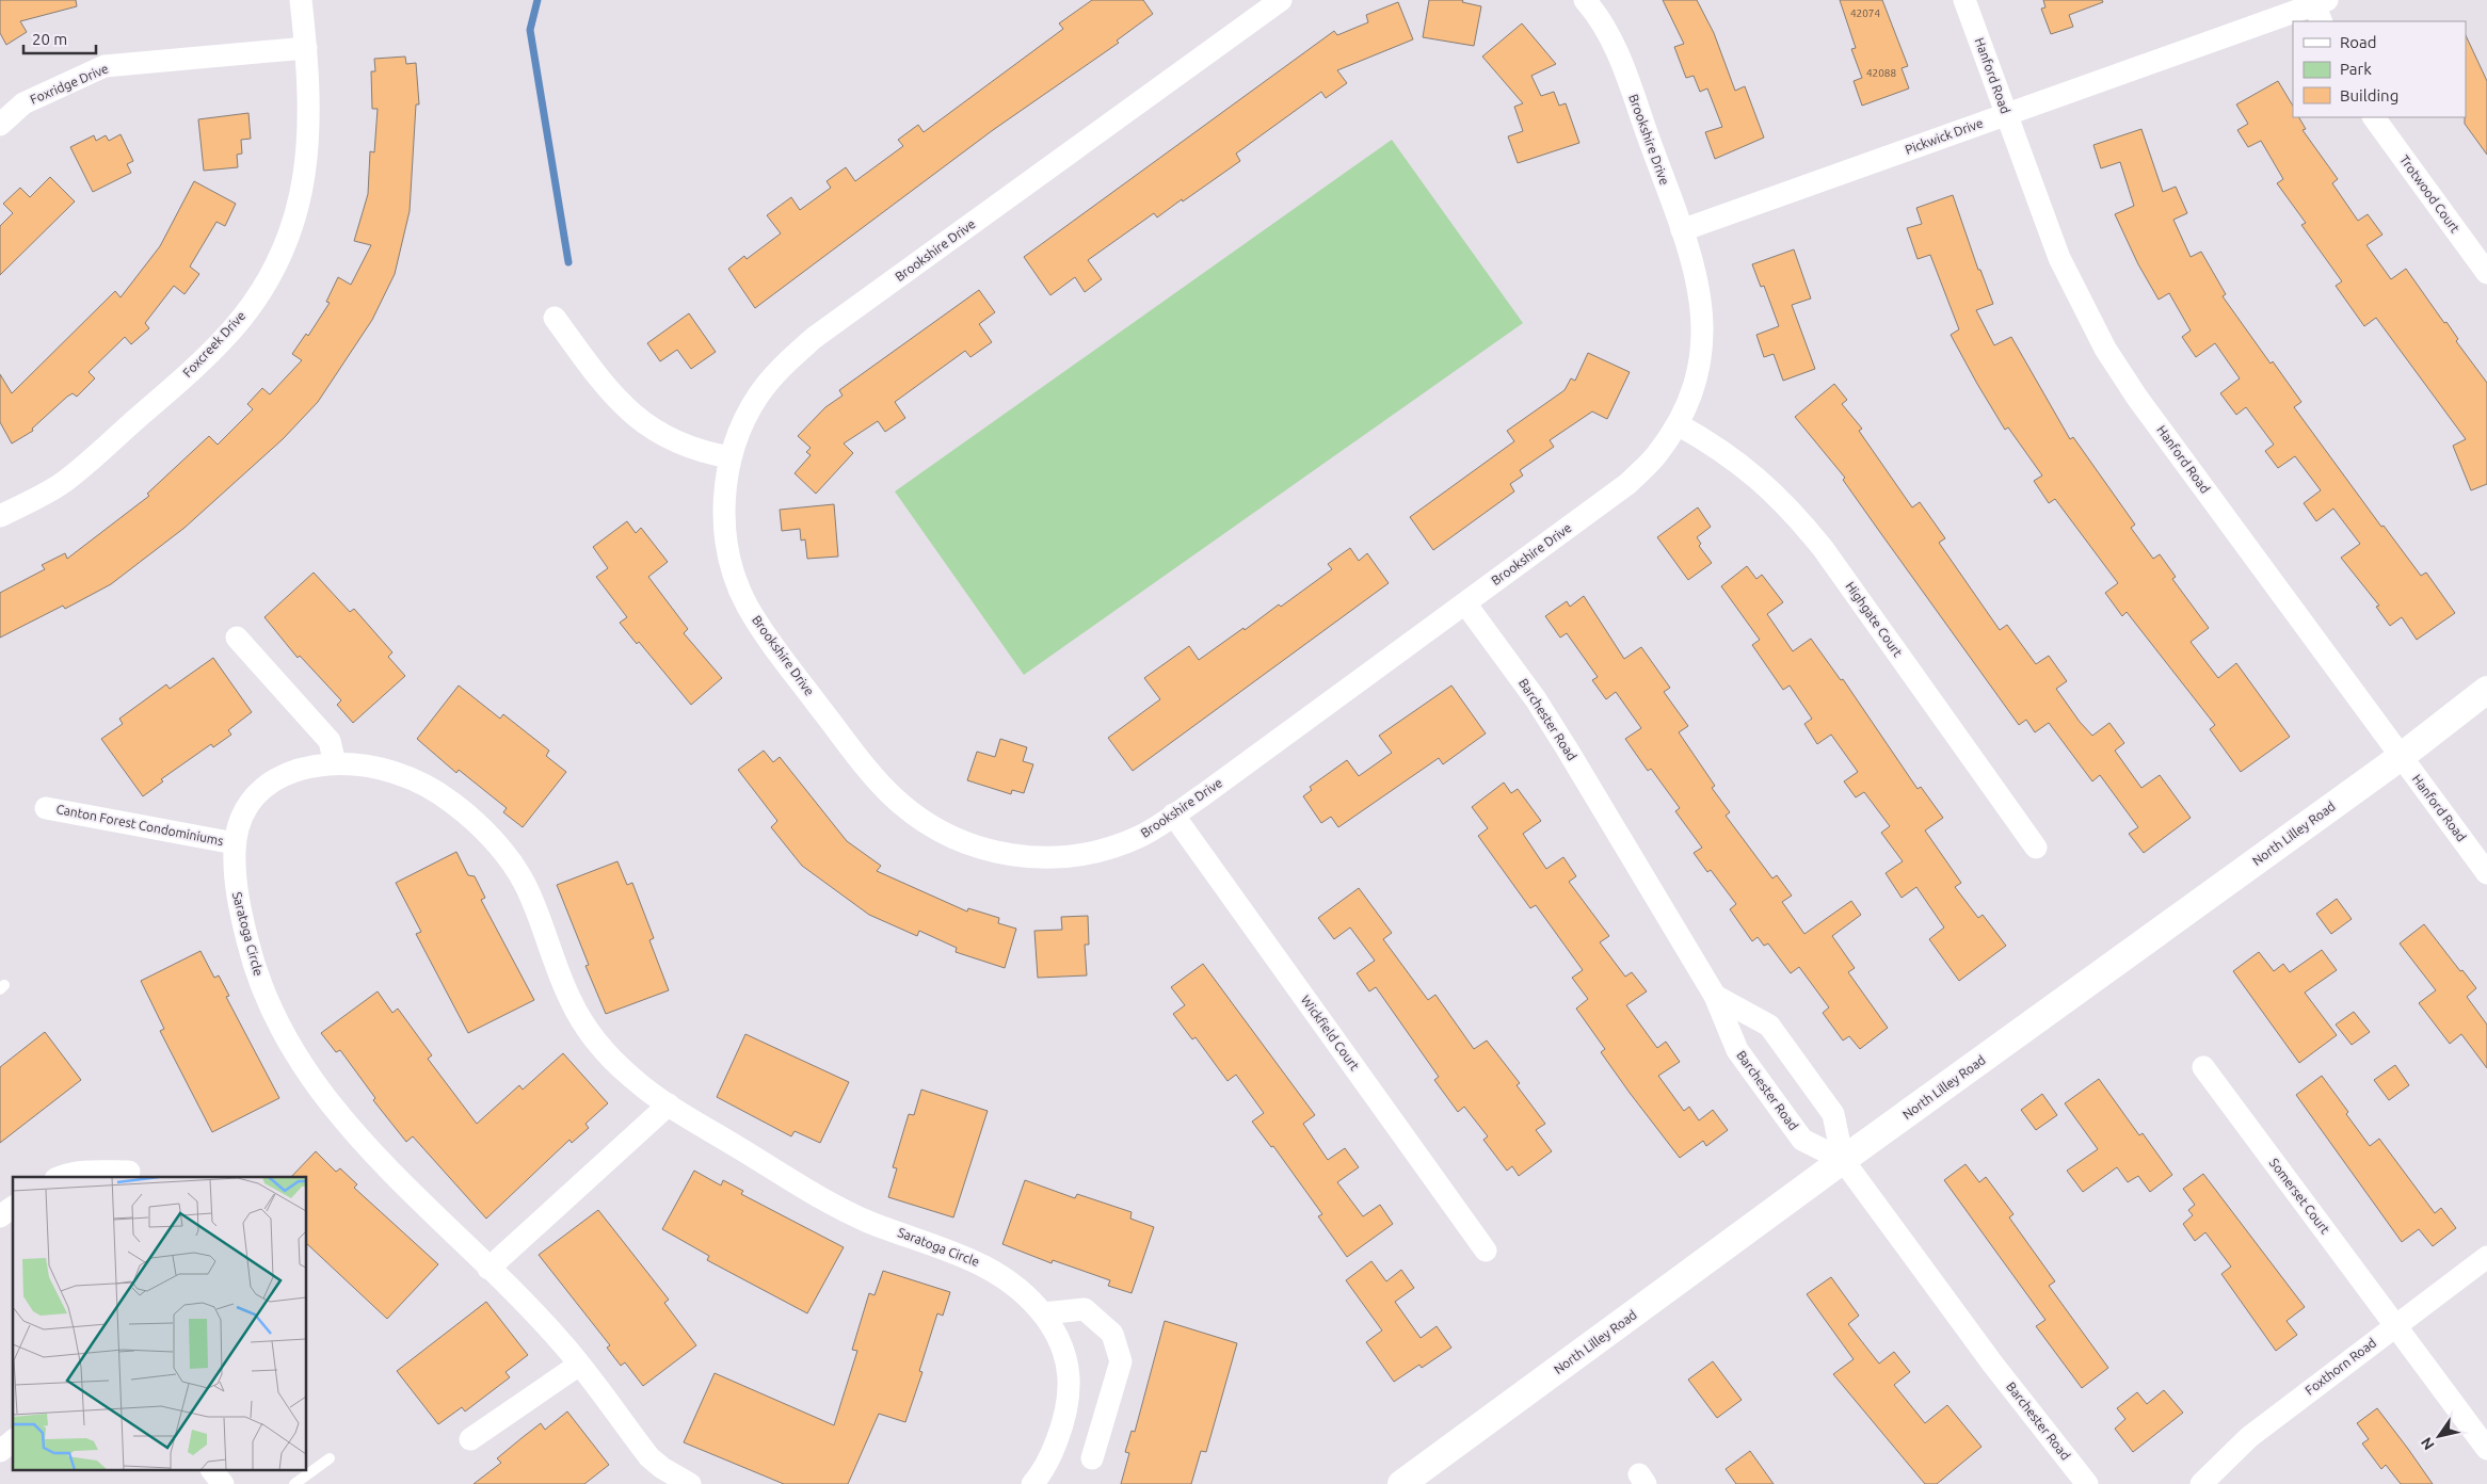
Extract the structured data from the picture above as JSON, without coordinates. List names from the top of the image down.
{
  "streets": {
    "street": [
      "Hanford Road",
      "Foxridge Drive",
      "Pickwick Drive",
      "Brookshire Drive",
      "Trotwood Court",
      "Foxcreek Drive",
      "Highgate Court",
      "Barchester Road",
      "Canton Forest Condominiums",
      "North Lilley Road",
      "Saratoga Circle",
      "Wickfield Court",
      "Somerset Court",
      "Foxthorn Road"
    ]
  },
  "crossings": [
    ["Hanford Road", "Pickwick Drive"],
    ["Hanford Road", "North Lilley Road"],
    ["Foxridge Drive", "Foxcreek Drive"],
    ["Pickwick Drive", "Brookshire Drive"],
    ["Brookshire Drive", "Highgate Court"],
    ["Brookshire Drive", "Barchester Road"],
    ["Brookshire Drive", "Wickfield Court"],
    ["Barchester Road", "North Lilley Road"],
    ["Canton Forest Condominiums", "Saratoga Circle"],
    ["Somerset Court", "Foxthorn Road"]
  ],
  "house_numbers": ["42074", "42088"],
  "legend": ["Road", "Park", "Building"],
  "scale_bar": "20 m",
  "north": "bottom left"
}
